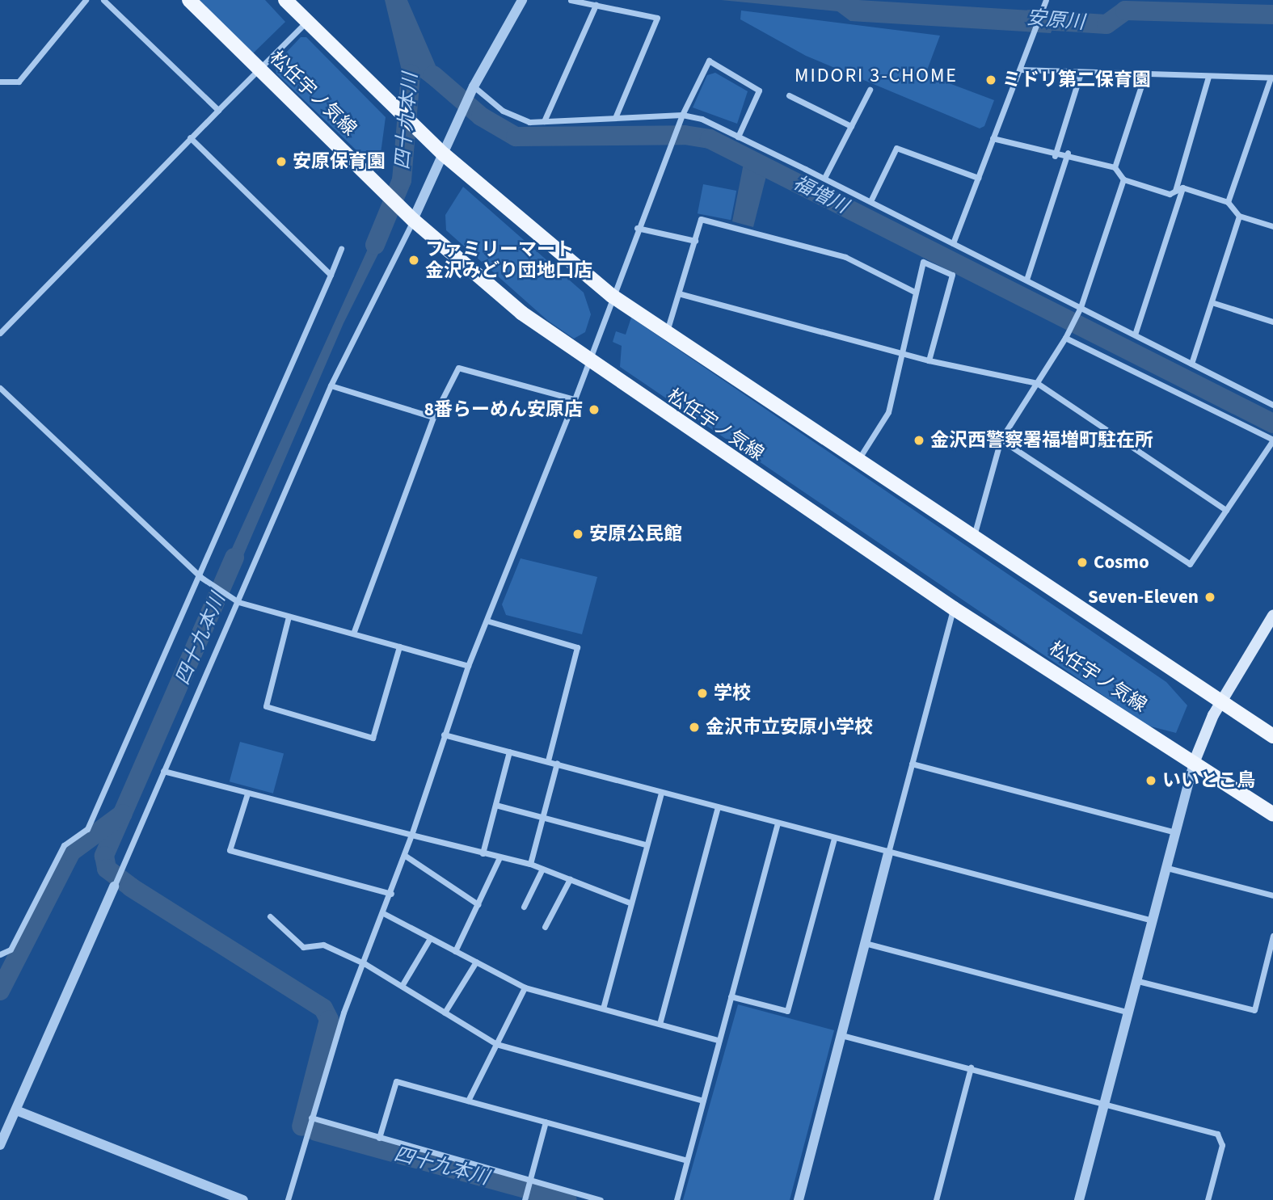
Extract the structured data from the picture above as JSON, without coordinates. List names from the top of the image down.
{
  "streets": {
    "main road": ["松任宇ノ気線"]
  },
  "districts": ["MIDORI 3-CHOME"],
  "water": ["安原川", "四十九本川", "福増川"],
  "places": [
    "ミドリ第二保育園",
    "安原保育園",
    "ファミリーマート 金沢みどり団地口店",
    "8番らーめん安原店",
    "金沢西警察署福増町駐在所",
    "安原公民館",
    "Cosmo",
    "Seven-Eleven",
    "学校",
    "金沢市立安原小学校",
    "いいとこ鳥"
  ]
}
